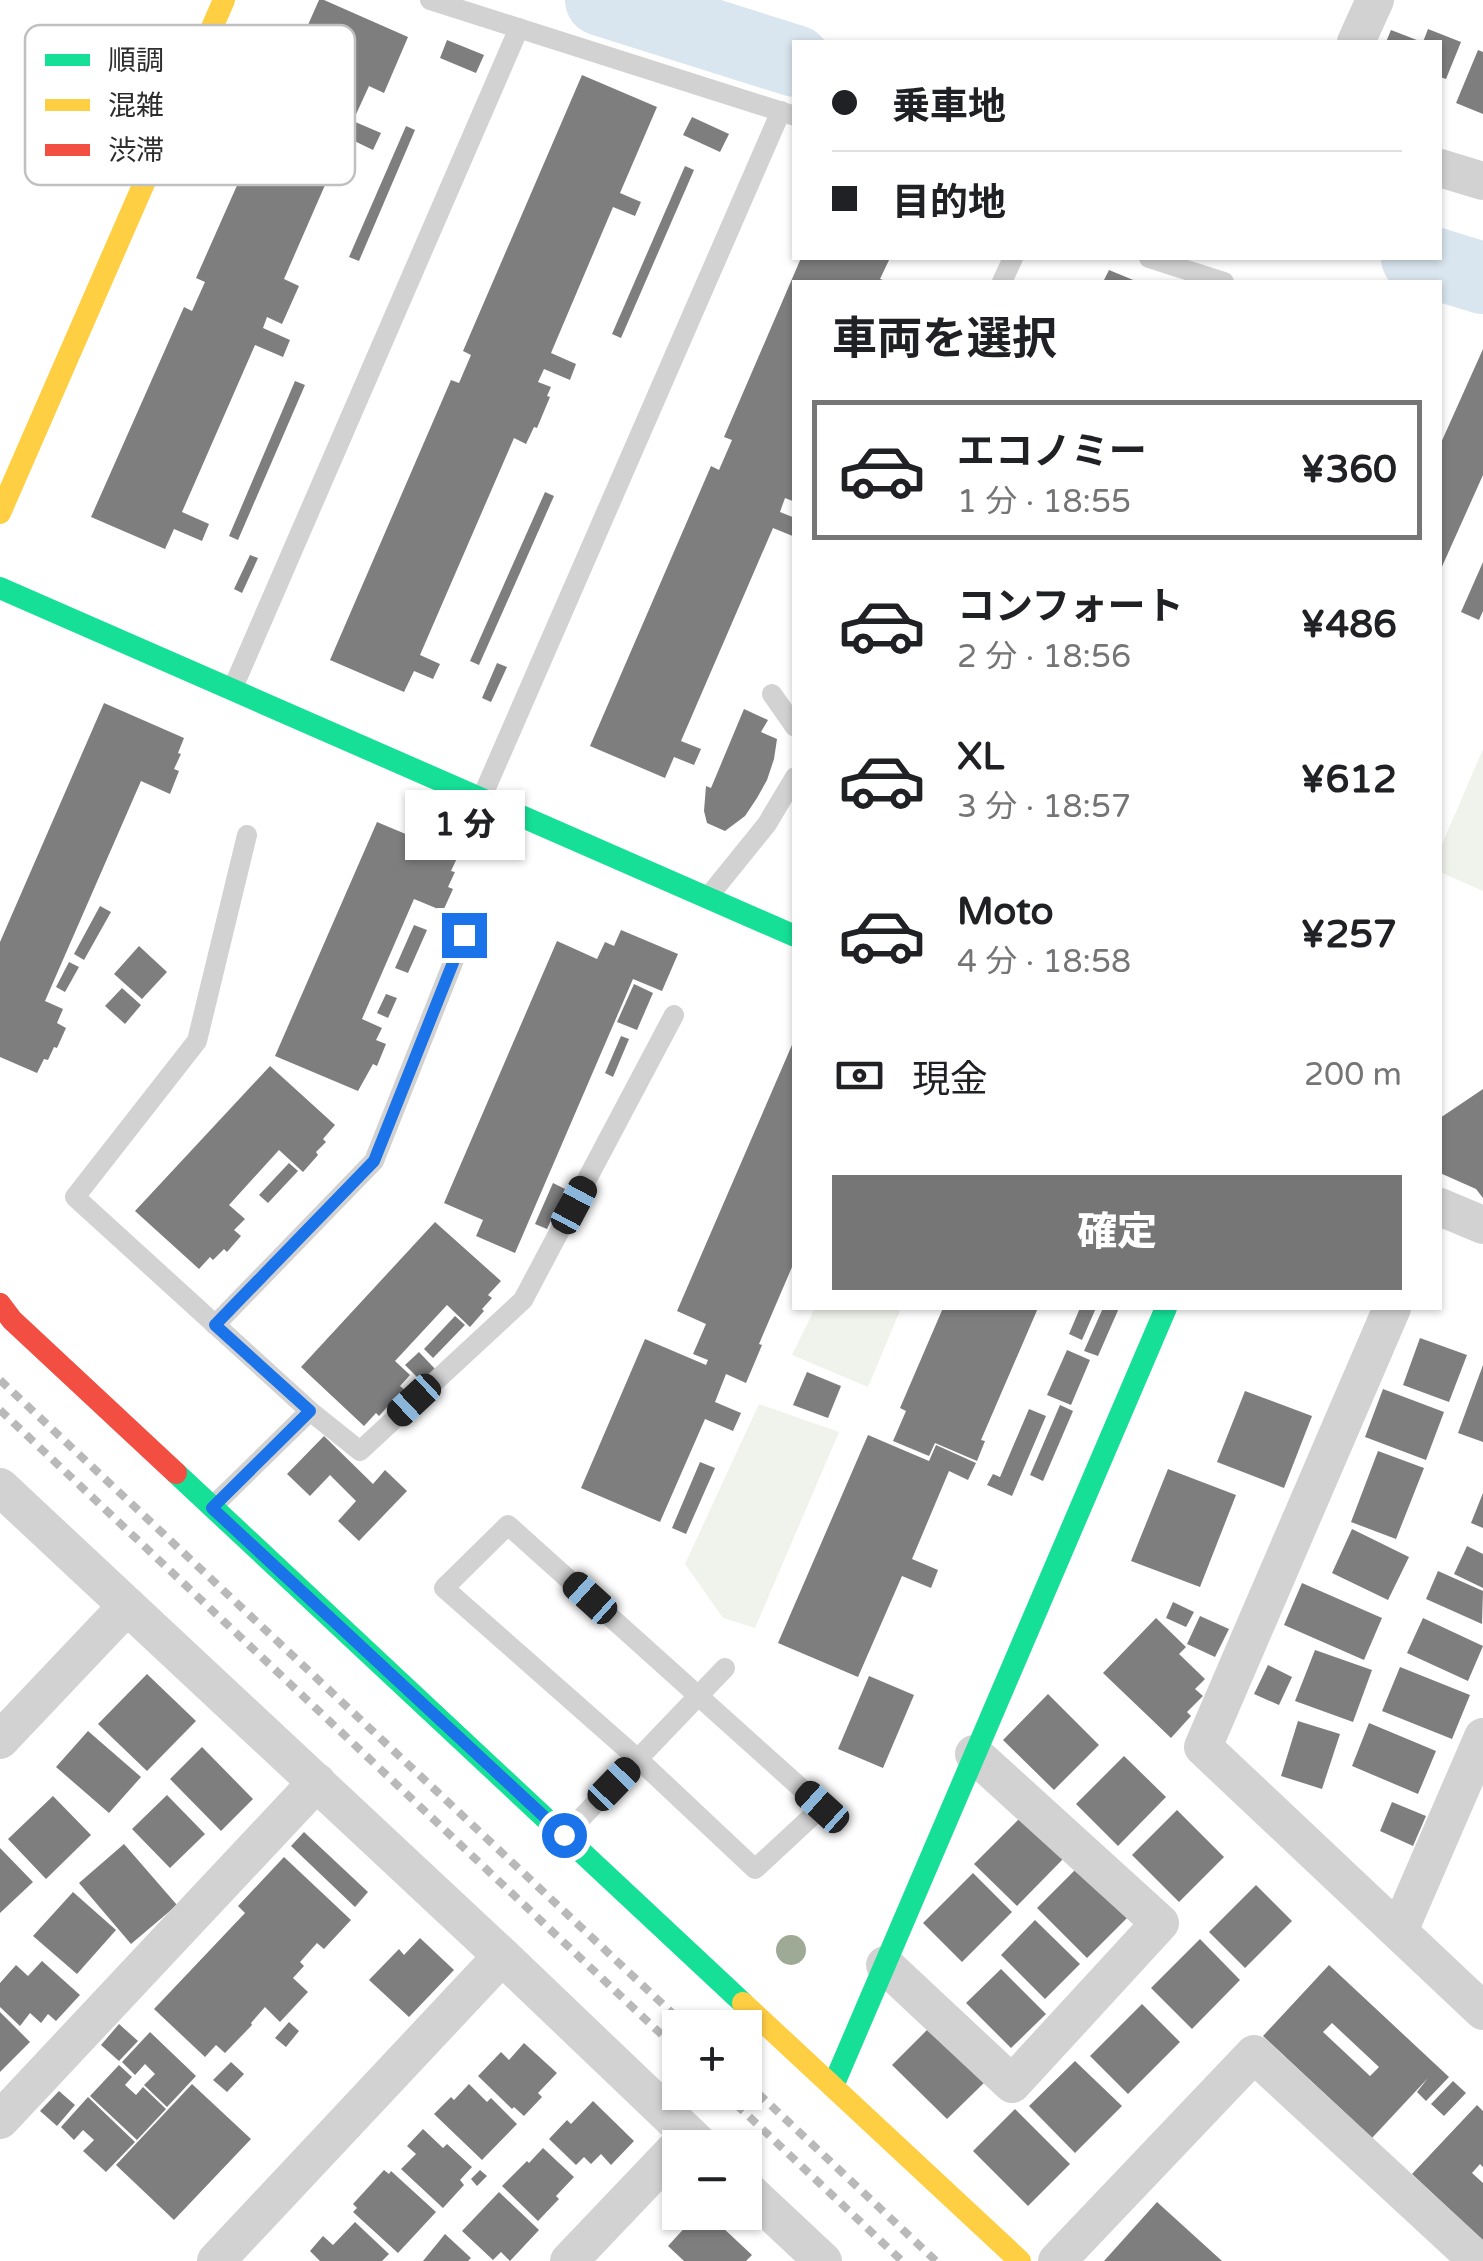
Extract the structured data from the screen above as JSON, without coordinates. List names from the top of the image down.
{
  "legend": ["順調", "混雑", "渋滞"],
  "page": {
    "banner": ["乗車地", "目的地"],
    "heading": "車両を選択",
    "list": [
      {
        "name": "エコノミー",
        "note": "1 分 · 18:55",
        "value": "¥360"
      },
      {
        "name": "コンフォート",
        "note": "2 分 · 18:56",
        "value": "¥486"
      },
      {
        "name": "XL",
        "note": "3 分 · 18:57",
        "value": "¥612"
      },
      {
        "name": "Moto",
        "note": "4 分 · 18:58",
        "value": "¥257"
      }
    ],
    "bubble": "1 分",
    "pay": ["現金", "200 m"],
    "buttons": "確定",
    "map_buttons": ["+", "−"]
  }
}
